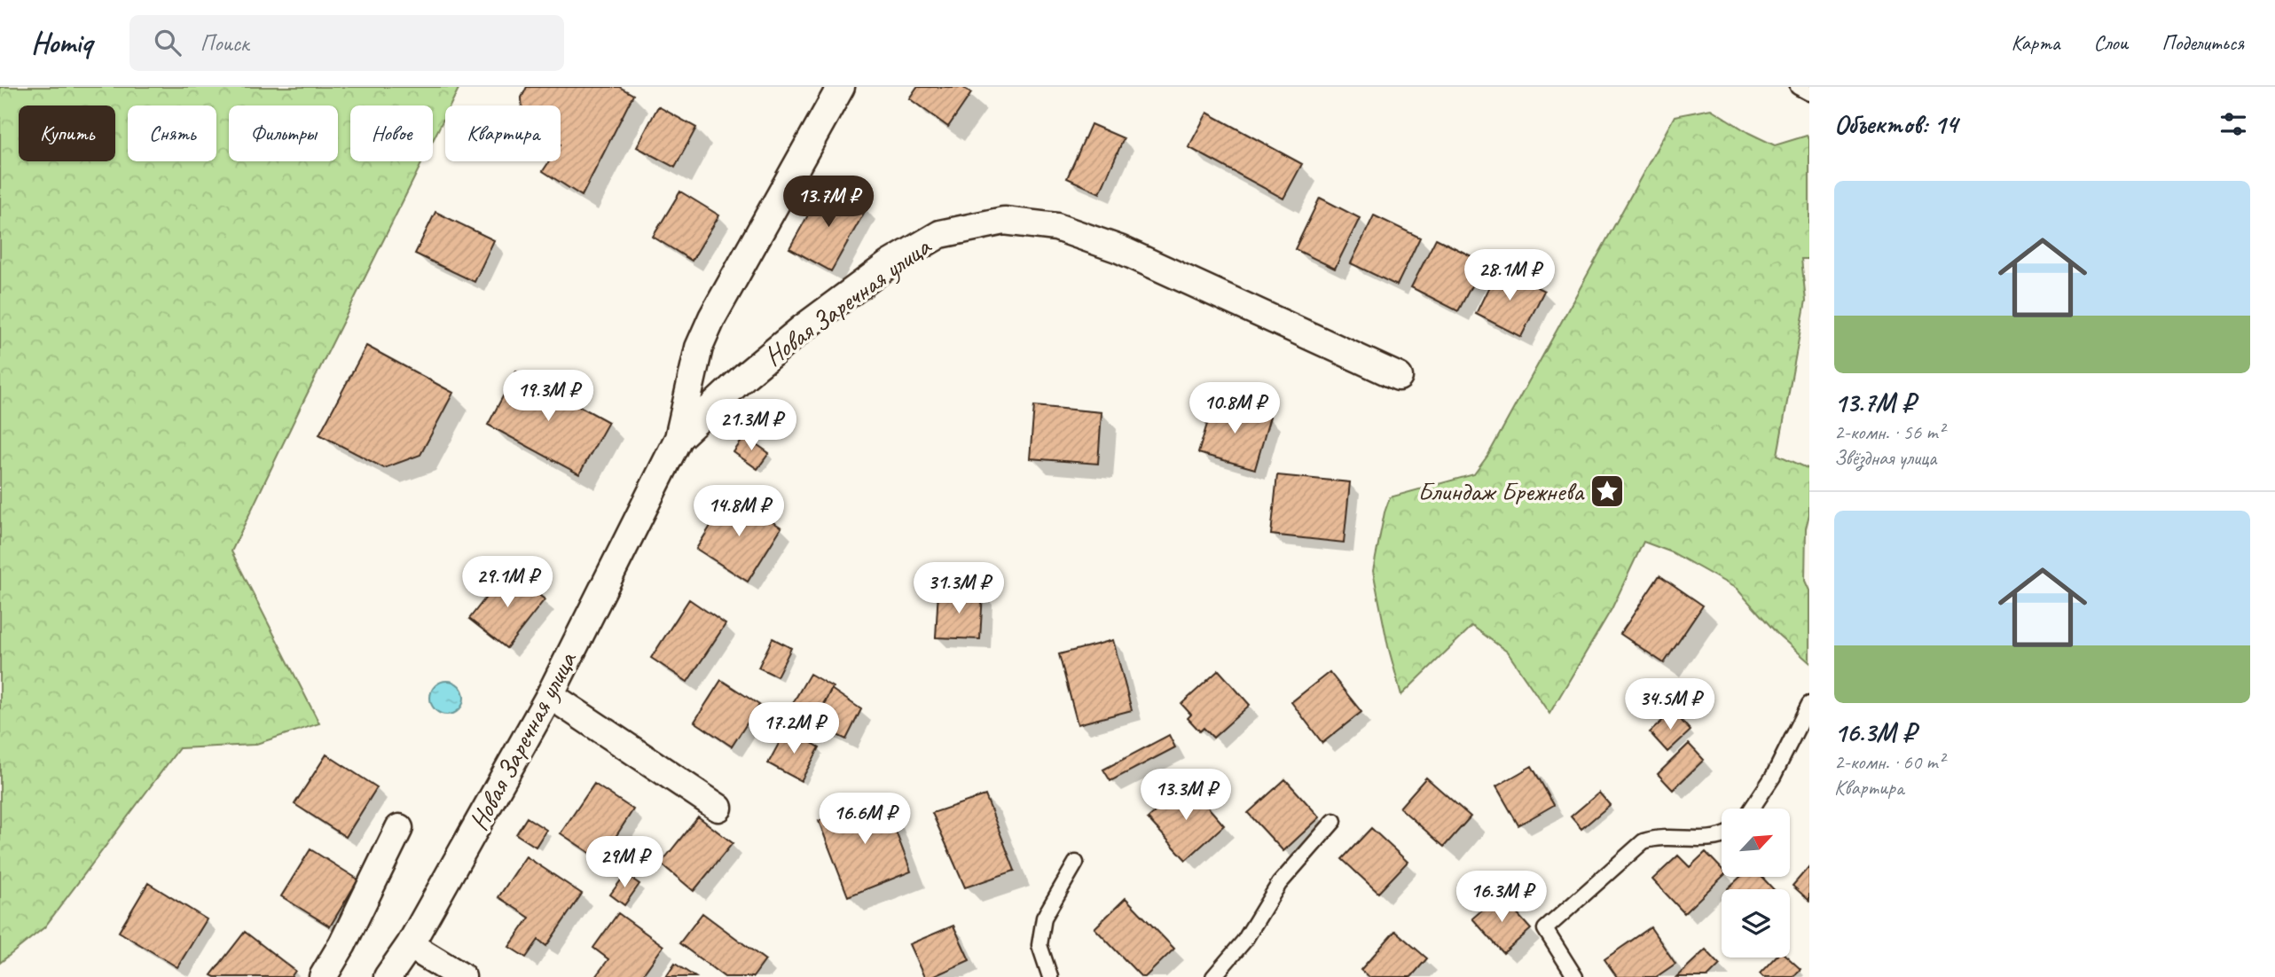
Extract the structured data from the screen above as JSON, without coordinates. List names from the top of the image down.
{
  "streets": {
    "street": ["Новая Заречная улица"]
  },
  "places": {
    "place": ["Блиндаж Брежнева"]
  },
  "north": "top right",
  "page": {
    "header": "Homiq",
    "search": "Поиск",
    "nav": ["Карта", "Слои", "Поделиться"],
    "heading": "Объектов: 14",
    "chip": [
      "Купить",
      "Снять",
      "Фильтры",
      "Новое",
      "Квартира"
    ],
    "list": [
      {
        "name": "13.7M ₽",
        "note": "2-комн. · 56 m² · Звёздная улица"
      },
      {
        "name": "16.3M ₽",
        "note": "2-комн. · 60 m² · Квартира"
      }
    ],
    "price": [
      "13.7M ₽",
      "28.1M ₽",
      "19.3M ₽",
      "10.8M ₽",
      "21.3M ₽",
      "14.8M ₽",
      "29.1M ₽",
      "31.3M ₽",
      "34.5M ₽",
      "17.2M ₽",
      "13.3M ₽",
      "16.6M ₽",
      "29M ₽",
      "16.3M ₽"
    ]
  }
}
